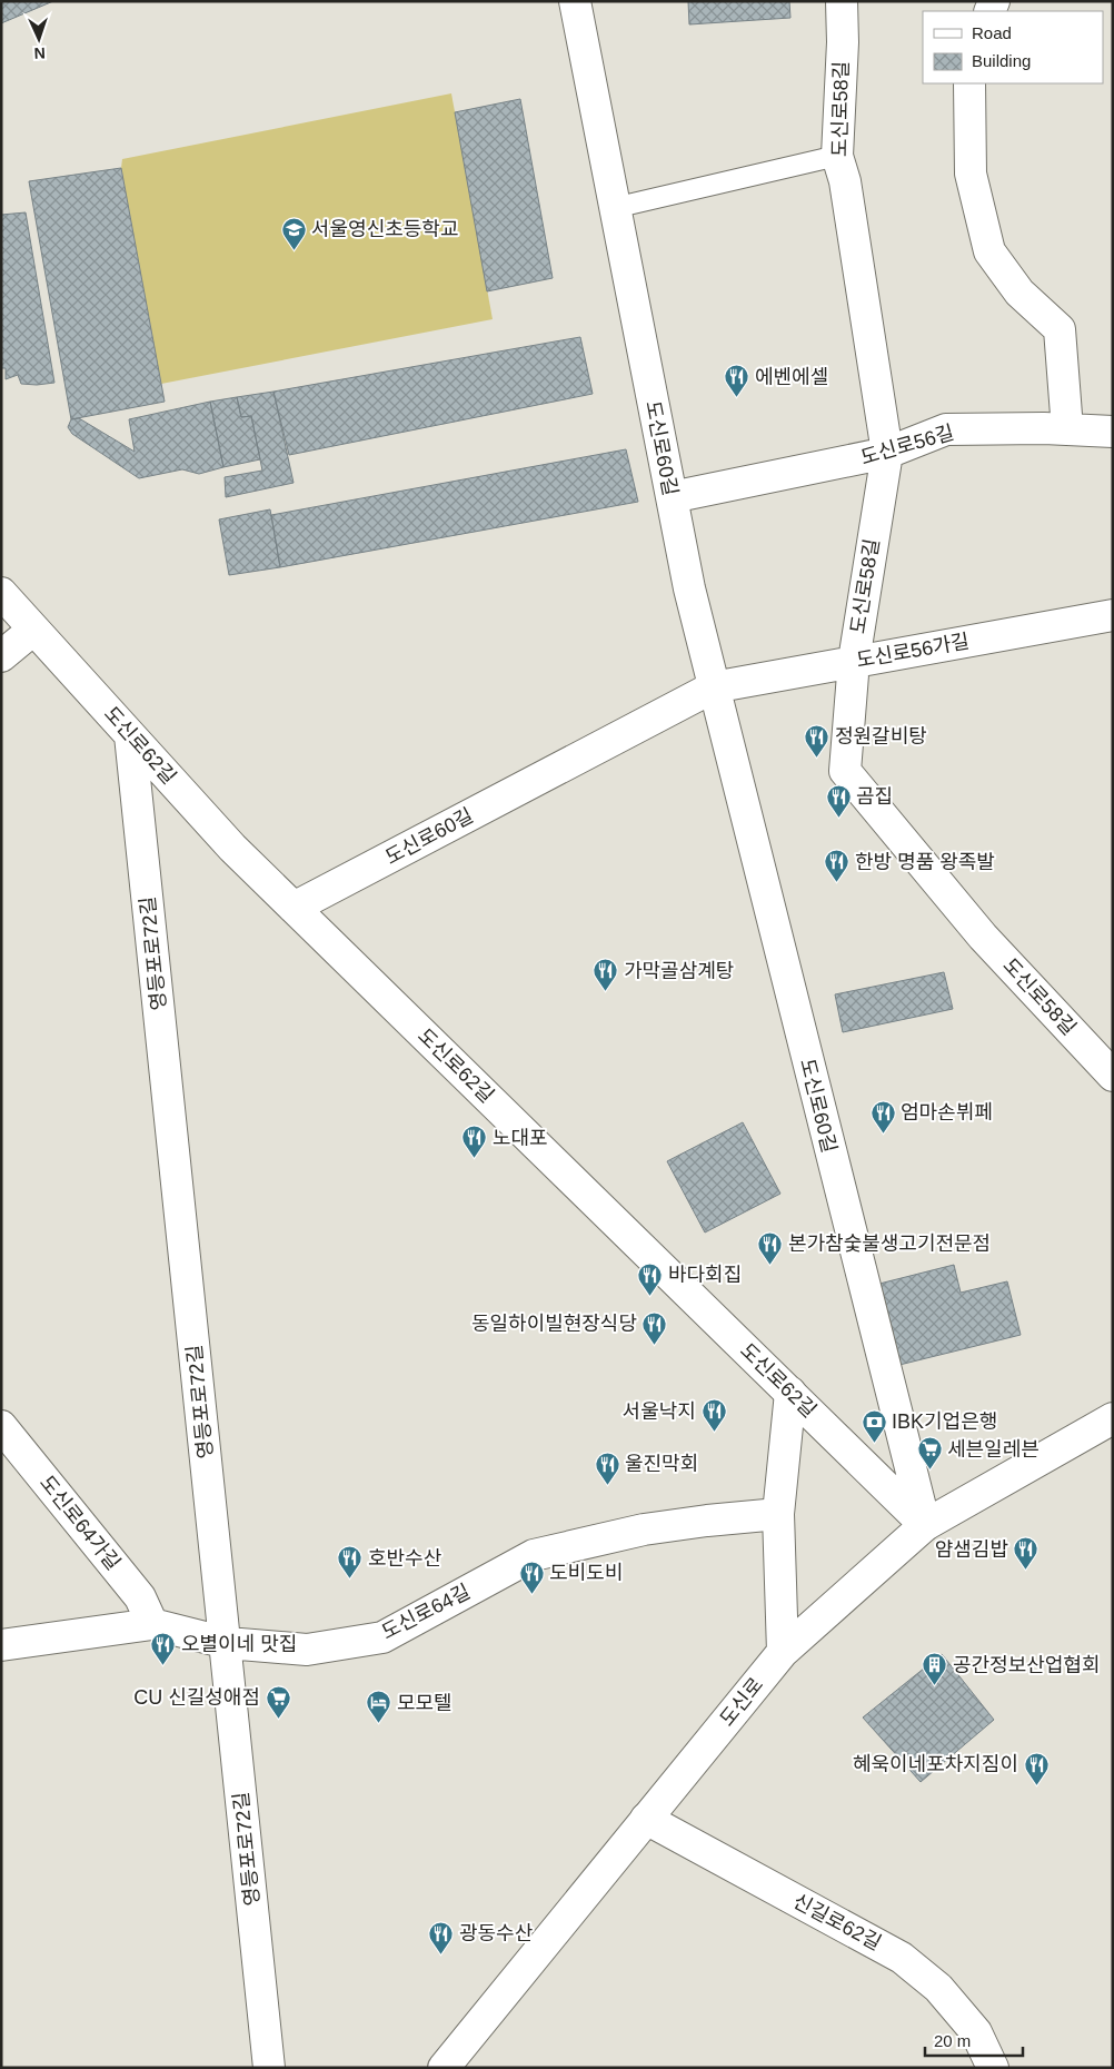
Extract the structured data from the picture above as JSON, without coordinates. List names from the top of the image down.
{
  "streets": {
    "street": [
      "도신로58길",
      "도신로56길",
      "도신로60길",
      "도신로56가길",
      "도신로62길",
      "영등포로72길",
      "도신로64가길",
      "도신로64길",
      "도신로",
      "신길로62길"
    ]
  },
  "crossings": [
    ["도신로58길", "도신로56길"],
    ["도신로58길", "도신로56가길"],
    ["도신로56길", "도신로60길"],
    ["도신로60길", "도신로56가길"],
    ["도신로60길", "도신로62길"],
    ["도신로60길", "도신로"],
    ["도신로62길", "영등포로72길"],
    ["도신로62길", "도신로"],
    ["영등포로72길", "도신로64길"],
    ["도신로64가길", "도신로64길"],
    ["도신로", "신길로62길"]
  ],
  "places": {
    "school or university": ["서울영신초등학교"],
    "restaurant": [
      "에벤에셀",
      "정원갈비탕",
      "곰집",
      "한방 명품 왕족발",
      "가막골삼계탕",
      "엄마손뷔페",
      "노대포",
      "본가참숯불생고기전문점",
      "바다회집",
      "동일하이빌현장식당",
      "서울낙지",
      "울진막회",
      "얌샘김밥",
      "호반수산",
      "도비도비",
      "오별이네 맛집",
      "혜욱이네포차지짐이",
      "광동수산"
    ],
    "bank": ["IBK기업은행"],
    "supermarket": ["세븐일레븐", "CU 신길성애점"],
    "building": ["공간정보산업협회"],
    "hotel": ["모모텔"]
  },
  "legend": ["Road", "Building"],
  "scale_bar": "20 m",
  "north": "bottom"
}
